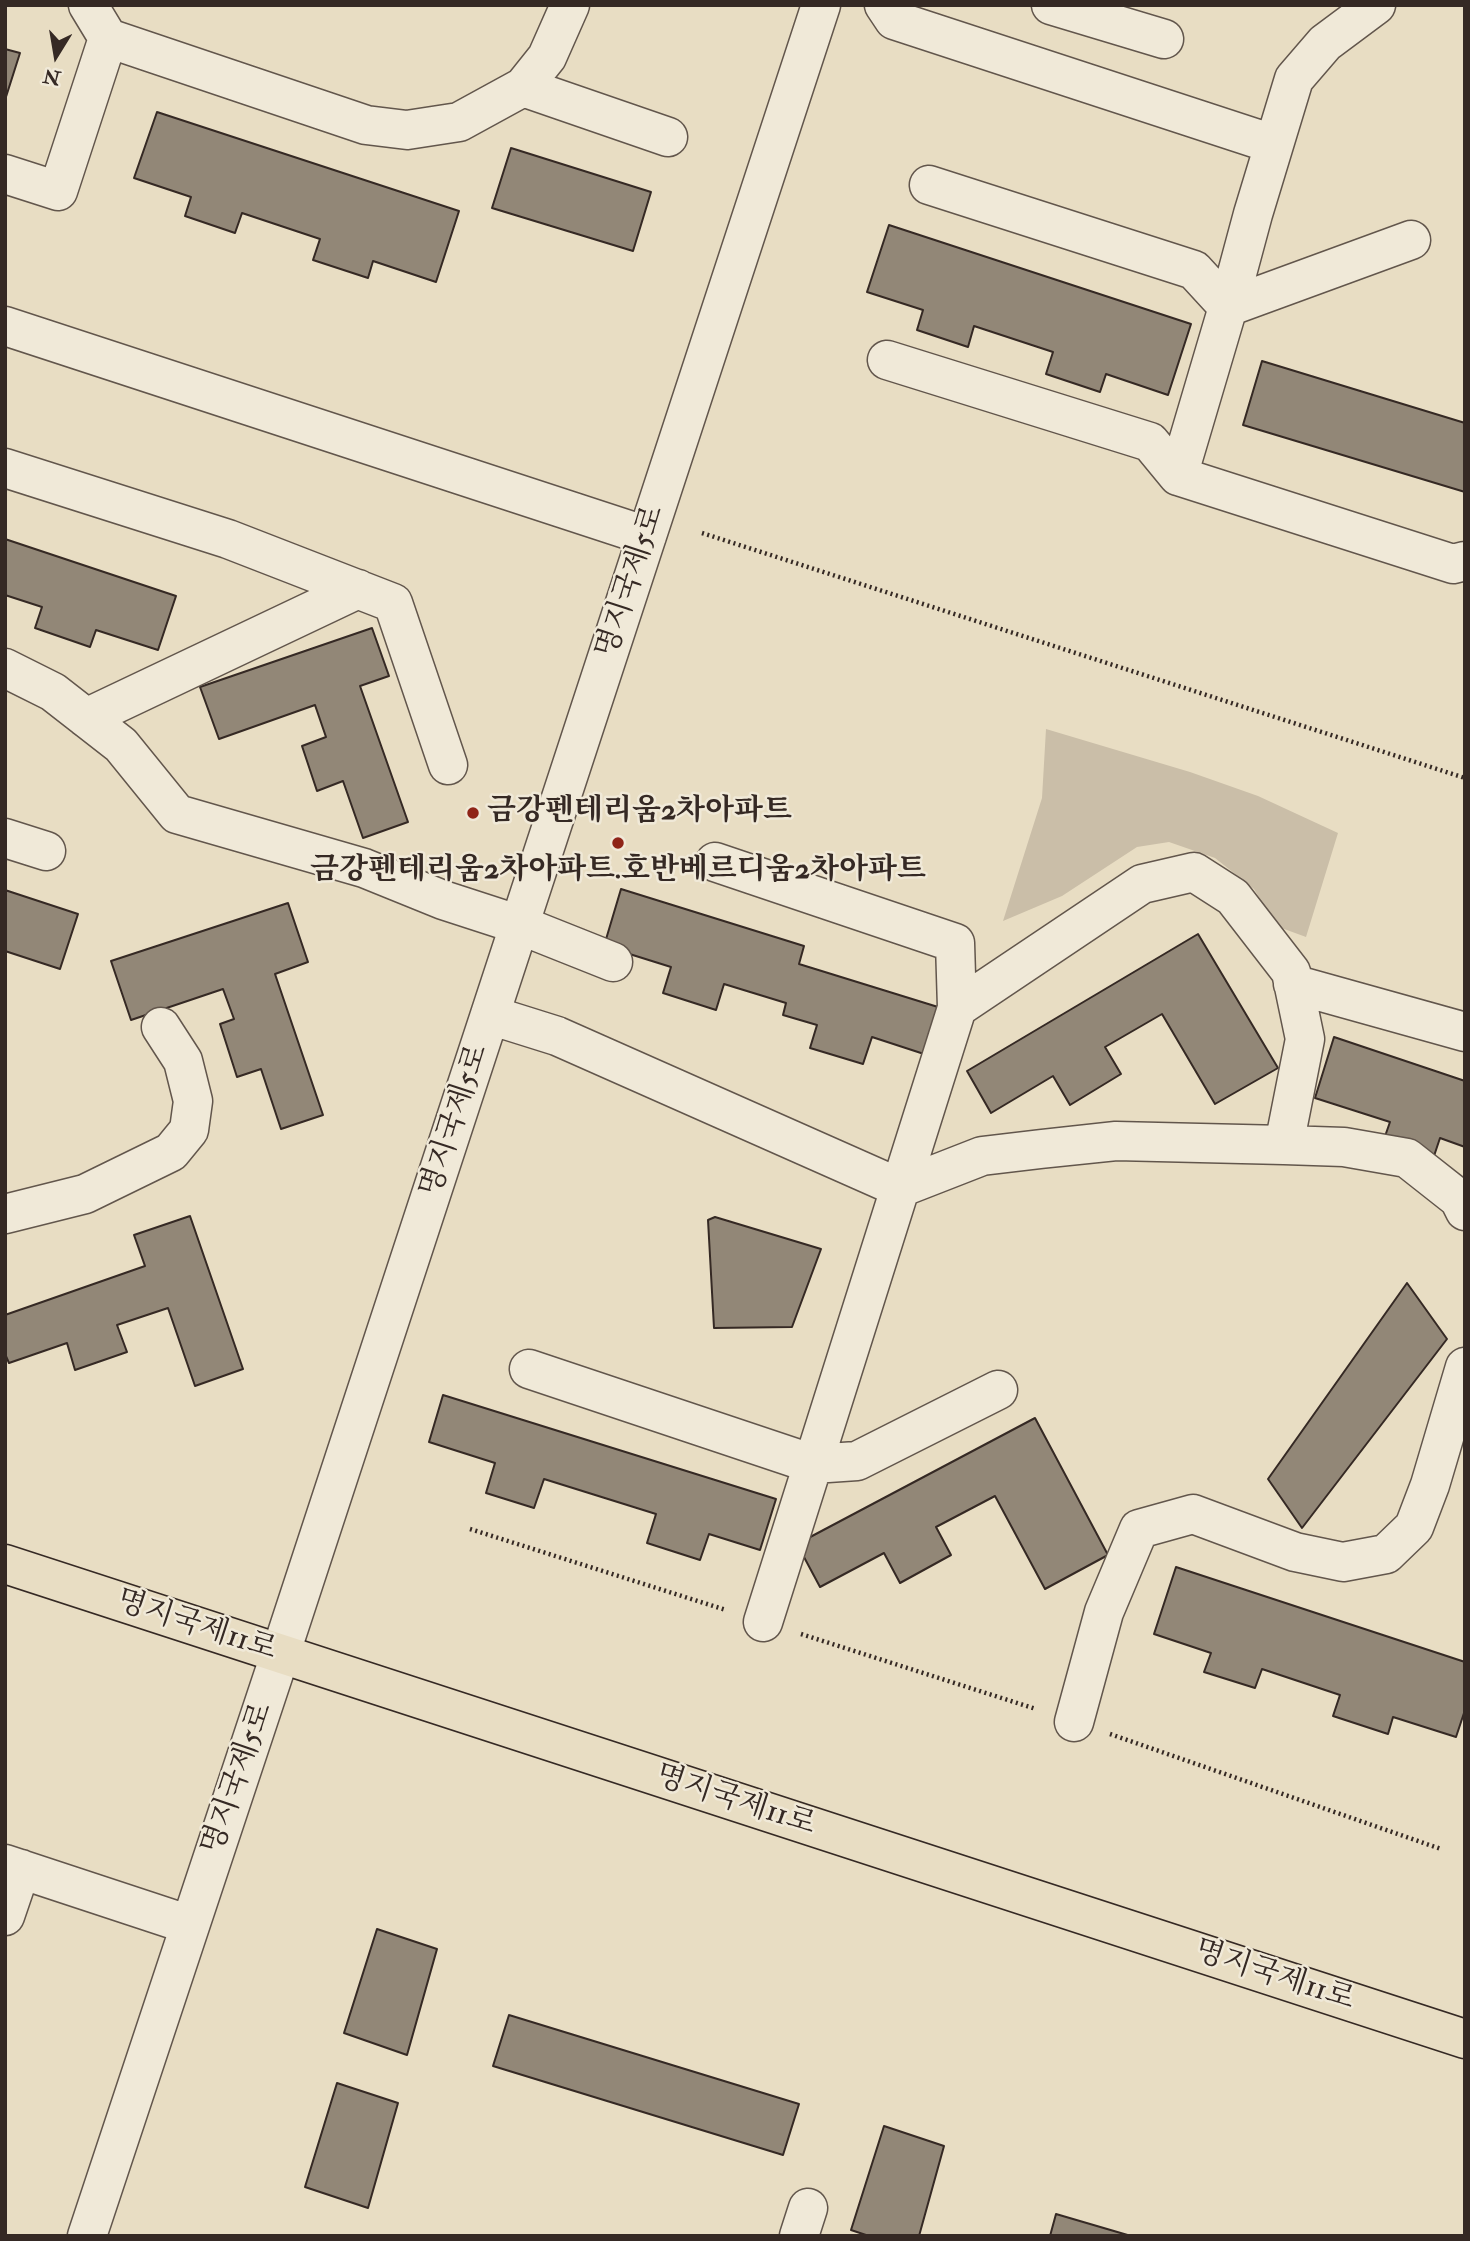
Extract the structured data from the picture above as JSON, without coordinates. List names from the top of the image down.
{
  "streets": {
    "main road": ["명지국제11로"],
    "street": ["명지국제5로"]
  },
  "crossings": [
    ["명지국제5로", "명지국제11로"]
  ],
  "places": ["금강펜테리움2차아파트", "금강펜테리움2차아파트.호반베르디움2차아파트"],
  "north": "bottom"
}
